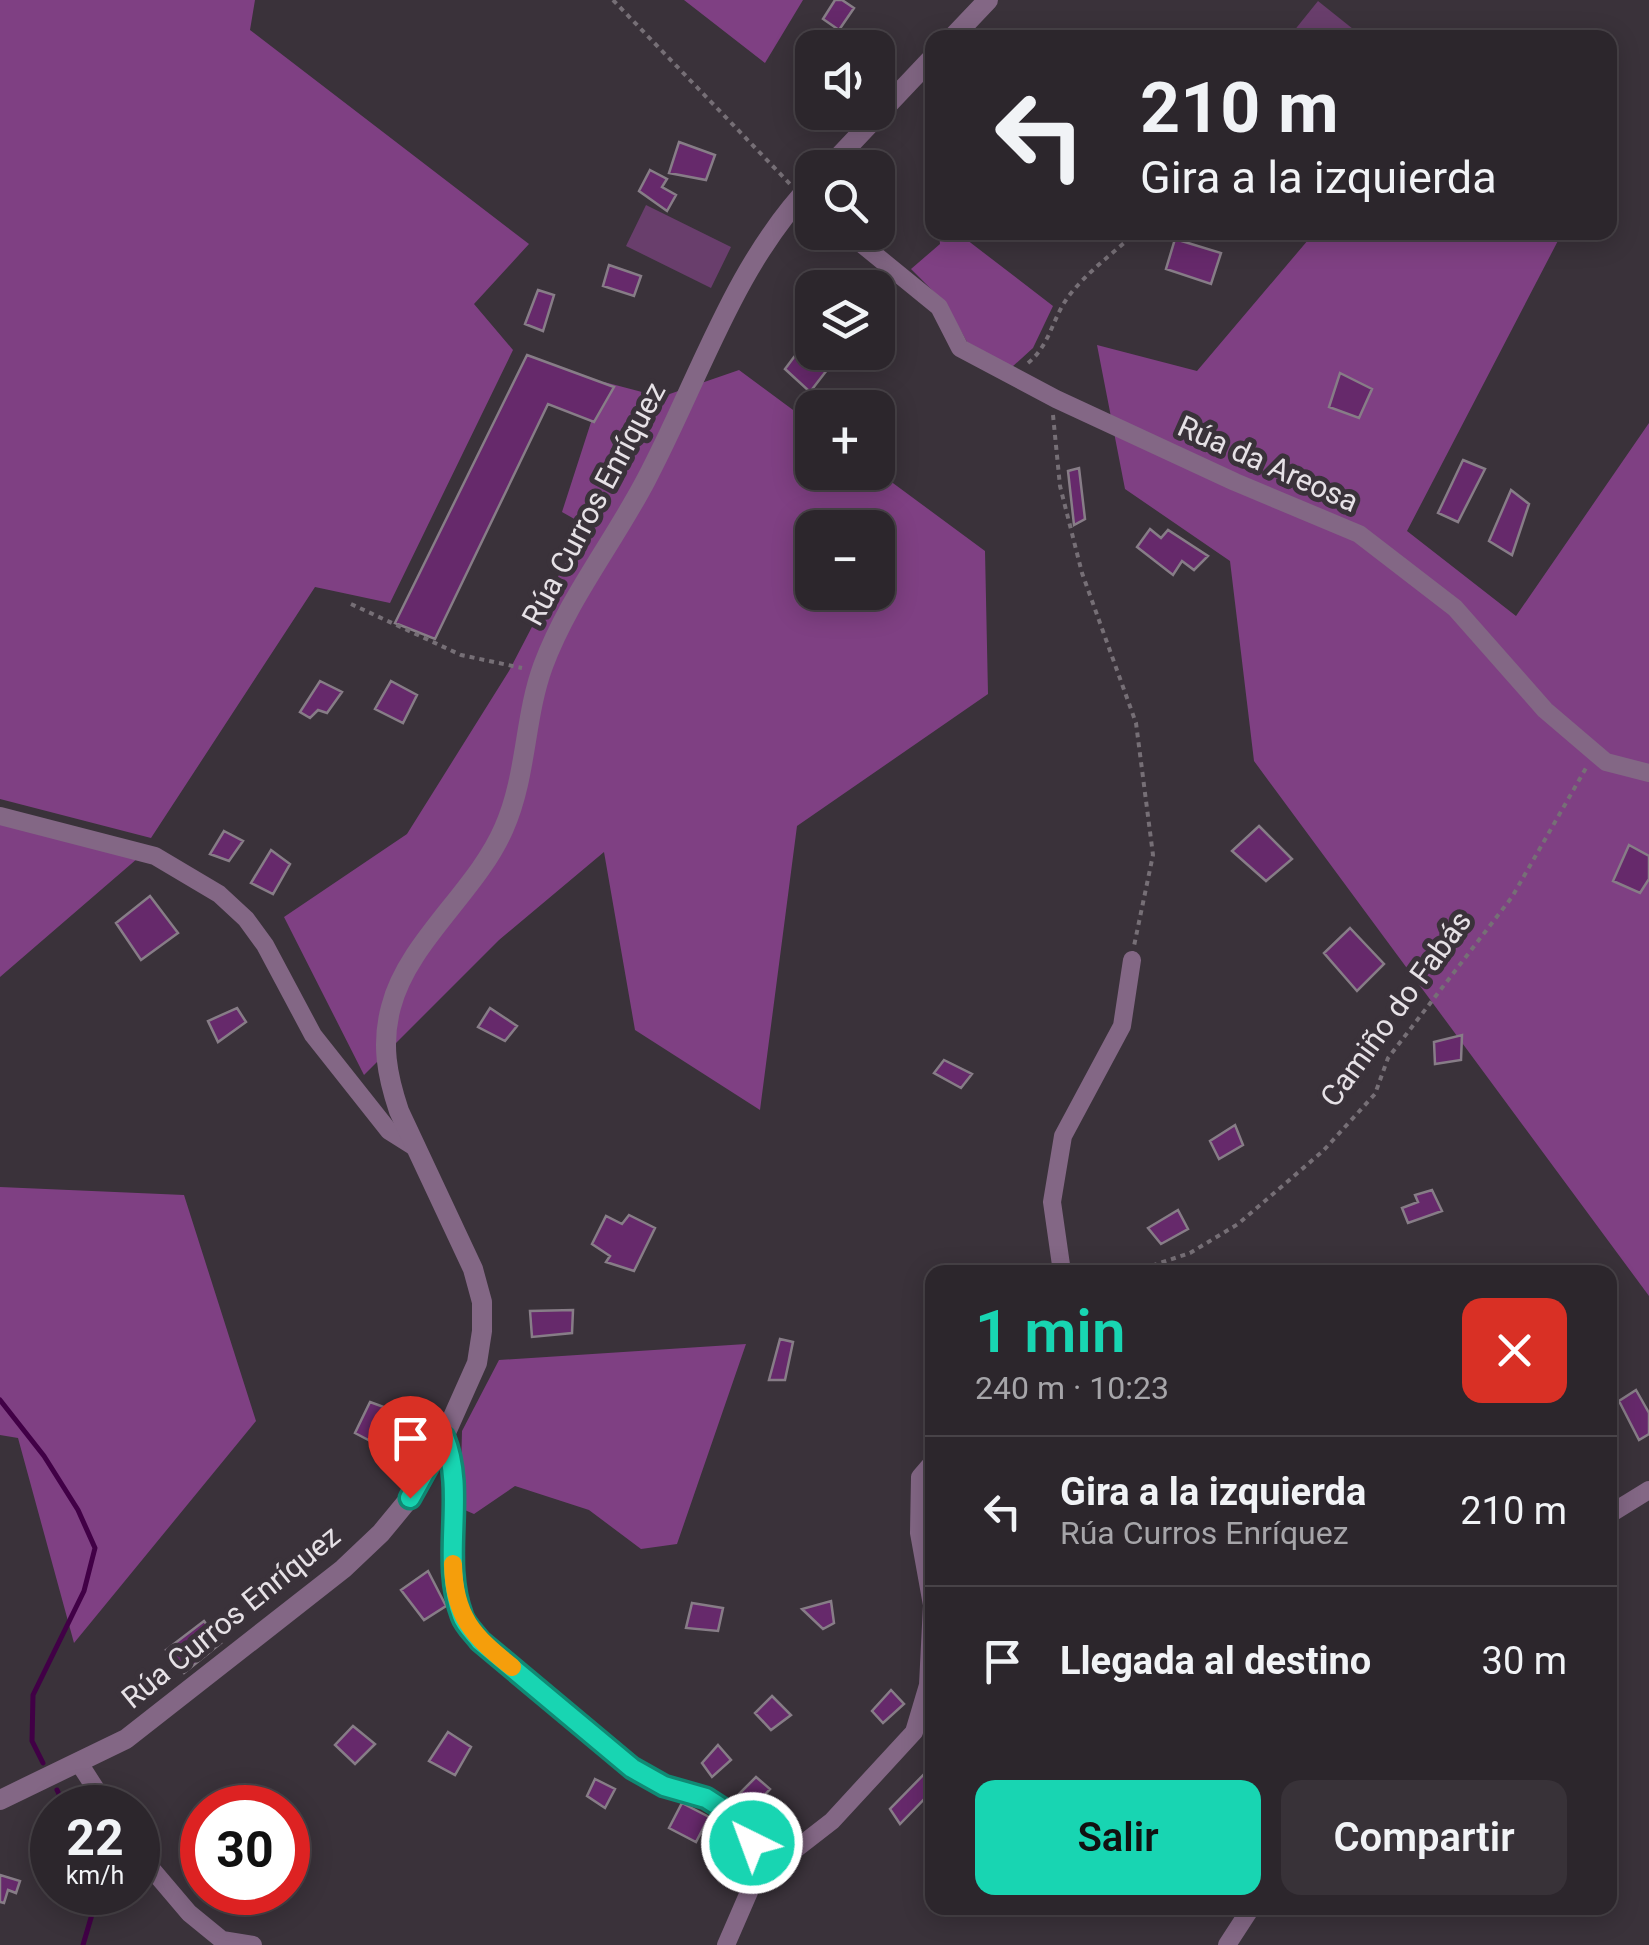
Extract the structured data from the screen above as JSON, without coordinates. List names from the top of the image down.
{
  "streets": {
    "street": ["Rúa da Areosa", "Rúa Curros Enríquez"],
    "path": ["Camiño do Fabás"]
  },
  "crossings": [
    ["Rúa da Areosa", "Camiño do Fabás"]
  ],
  "page": {
    "map_buttons": ["+", "−"],
    "turn": ["210 m", "Gira a la izquierda"],
    "heading": ["1 min", "240 m · 10:23"],
    "list": [
      {
        "name": "Gira a la izquierda",
        "note": "Rúa Curros Enríquez",
        "value": "210 m"
      },
      {
        "name": "Llegada al destino",
        "value": "30 m"
      }
    ],
    "buttons": ["Salir", "Compartir"],
    "speed": "22 km/h",
    "limit": "30"
  }
}
